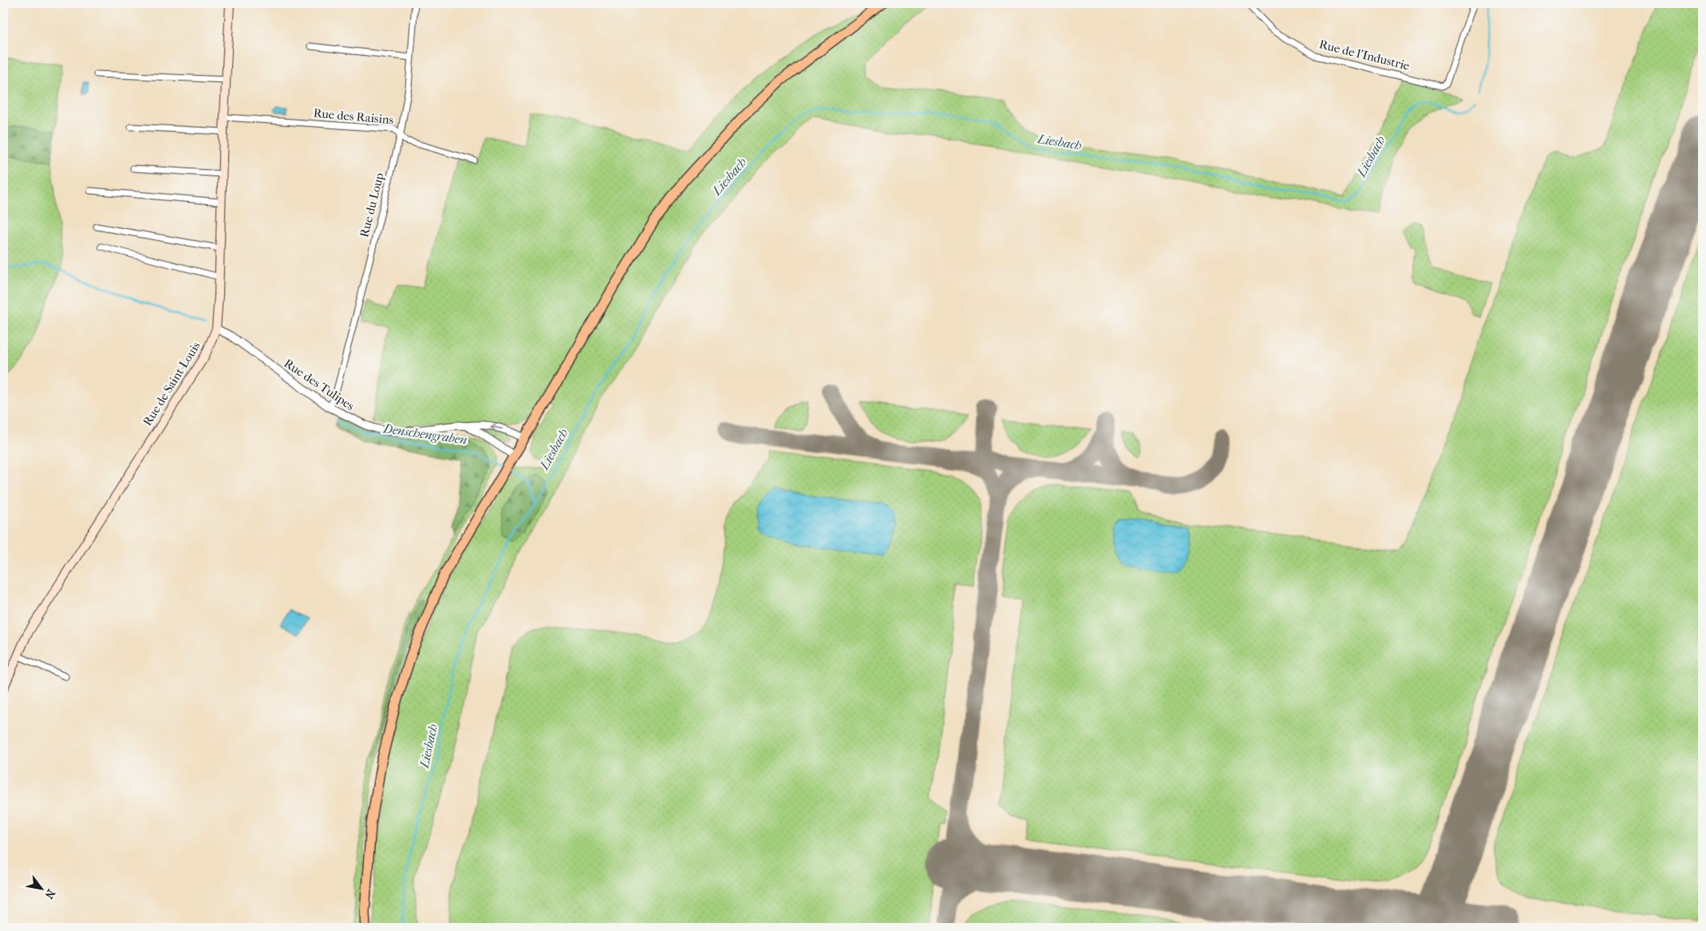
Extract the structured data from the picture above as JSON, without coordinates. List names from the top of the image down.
{
  "streets": {
    "main road": ["Rue de Saint-Louis"],
    "street": [
      "Rue de l'Industrie",
      "Rue des Raisins",
      "Rue du Loup",
      "Rue des Tulipes"
    ]
  },
  "crossings": [
    ["Rue des Raisins", "Rue du Loup"],
    ["Rue des Raisins", "Rue de Saint-Louis"],
    ["Rue du Loup", "Rue des Tulipes"],
    ["Rue de Saint-Louis", "Rue des Tulipes"]
  ],
  "water": ["Liesbach", "Denschengraben"],
  "north": "bottom right"
}
